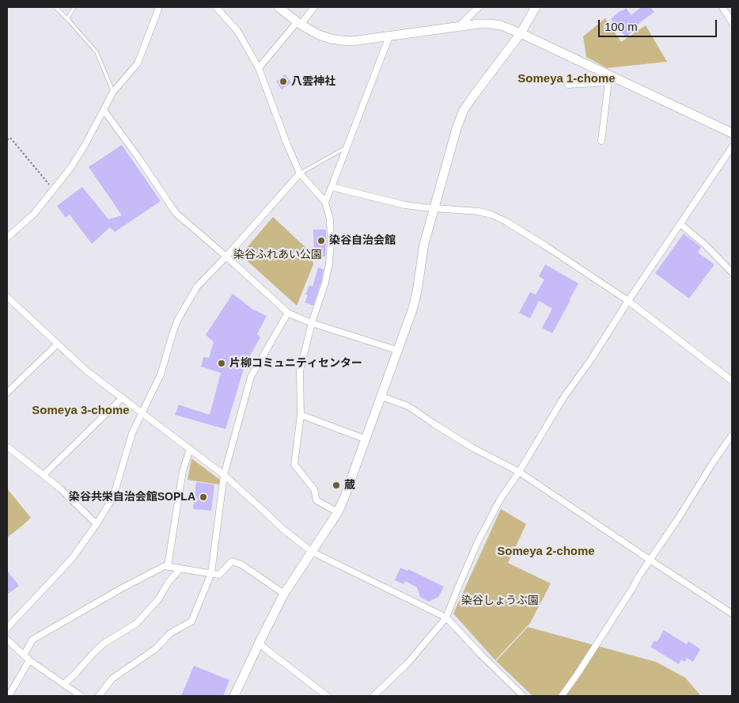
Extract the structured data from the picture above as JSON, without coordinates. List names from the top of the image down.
{
  "districts": ["Someya 1-chome", "Someya 3-chome", "Someya 2-chome"],
  "parks": ["染谷ふれあい公園", "染谷しょうぶ園"],
  "places": [
    "八雲神社",
    "染谷自治会館",
    "片柳コミュニティセンター",
    "蔵",
    "染谷共栄自治会館SOPLA"
  ],
  "scale_bar": "100 m"
}
